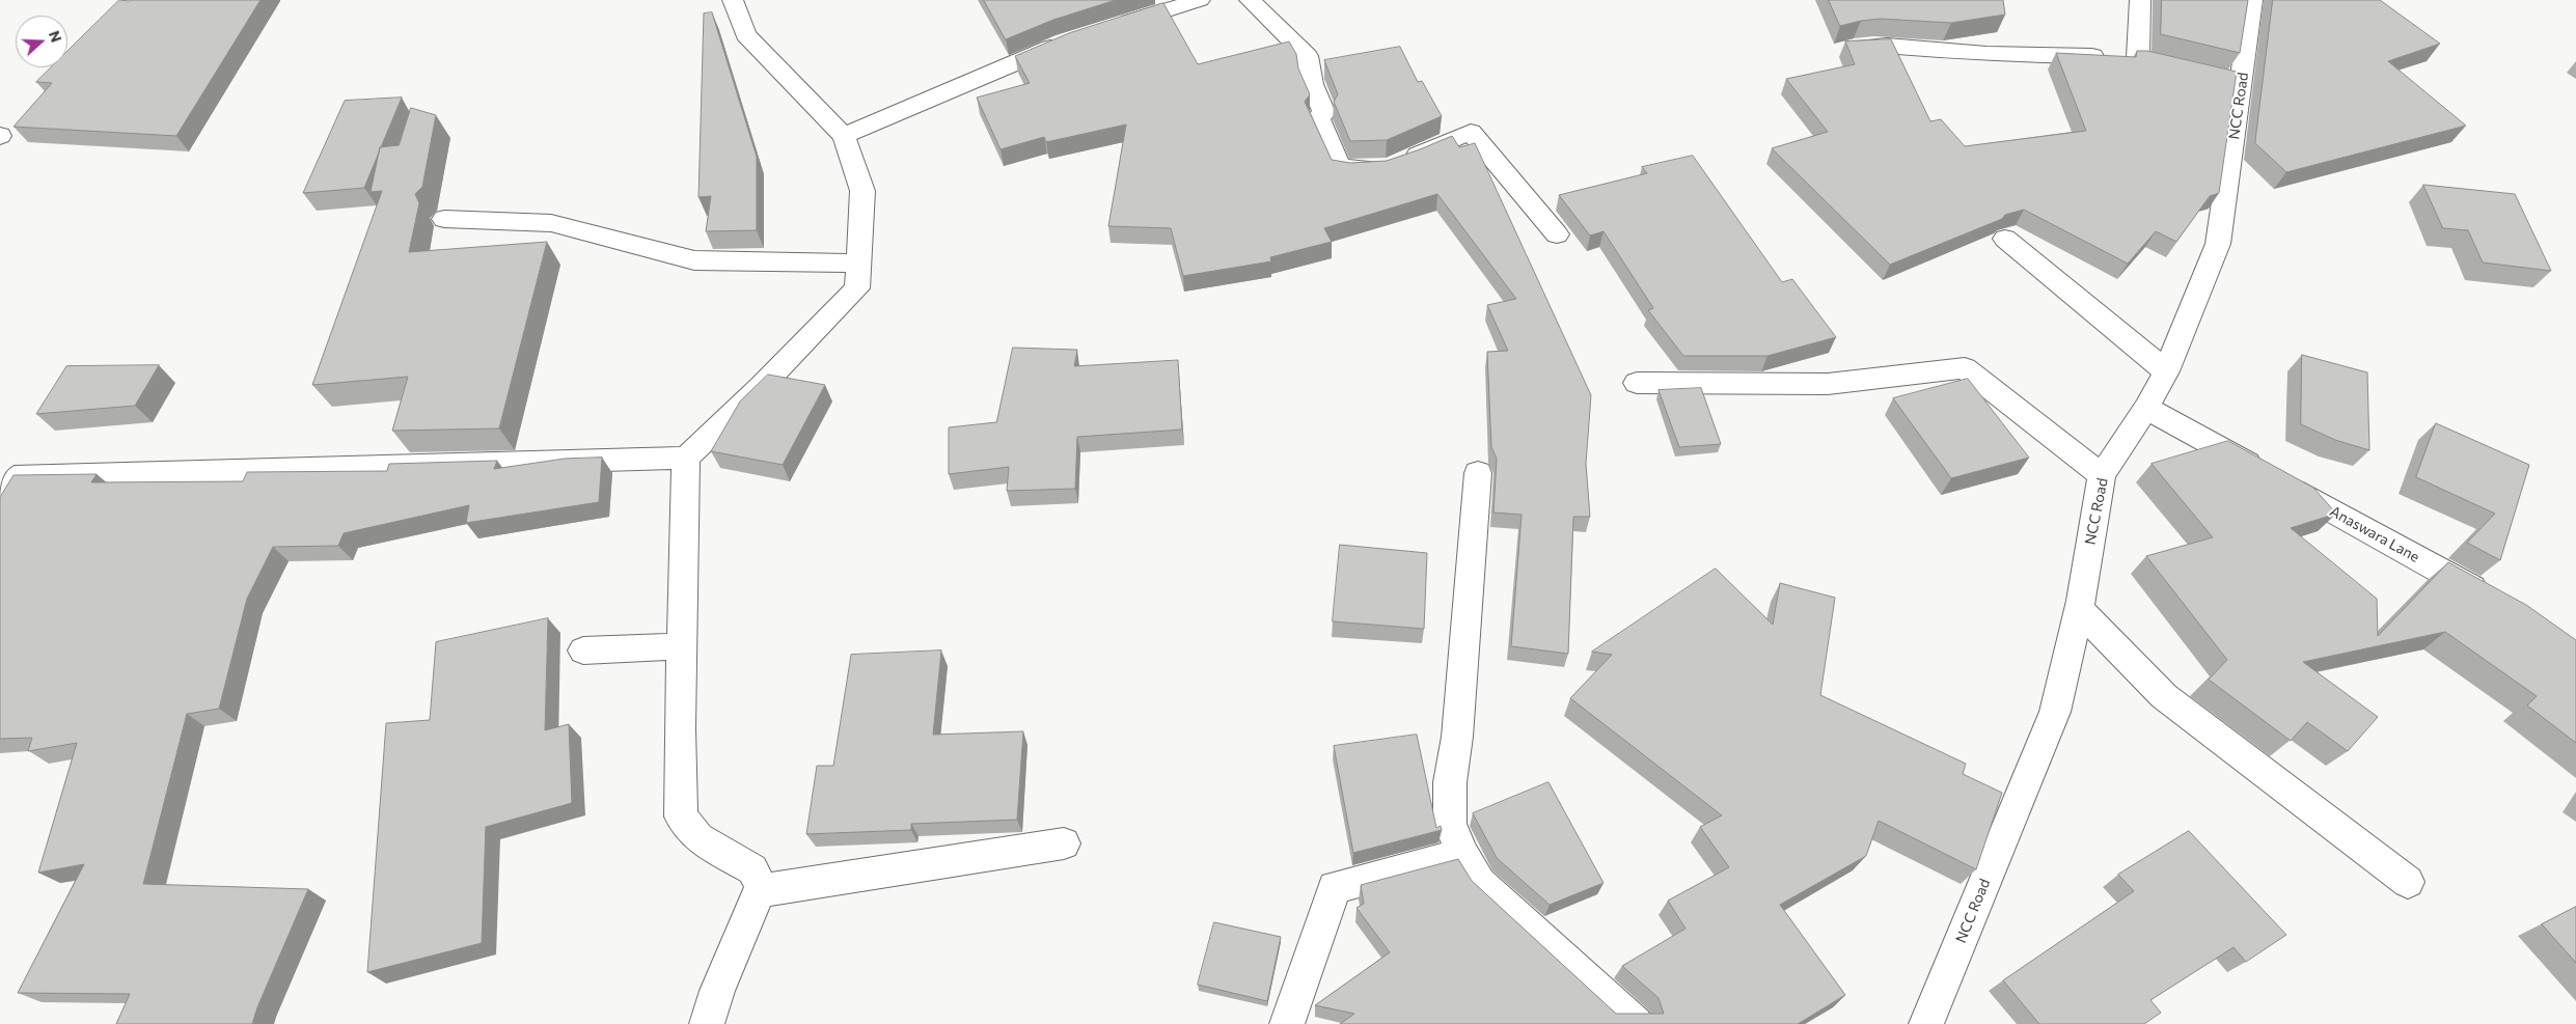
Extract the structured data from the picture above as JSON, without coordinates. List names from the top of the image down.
{
  "streets": {
    "street": ["NCC Road", "Anaswara Lane"]
  },
  "crossings": [
    ["NCC Road", "Anaswara Lane"]
  ],
  "north": "right"
}
